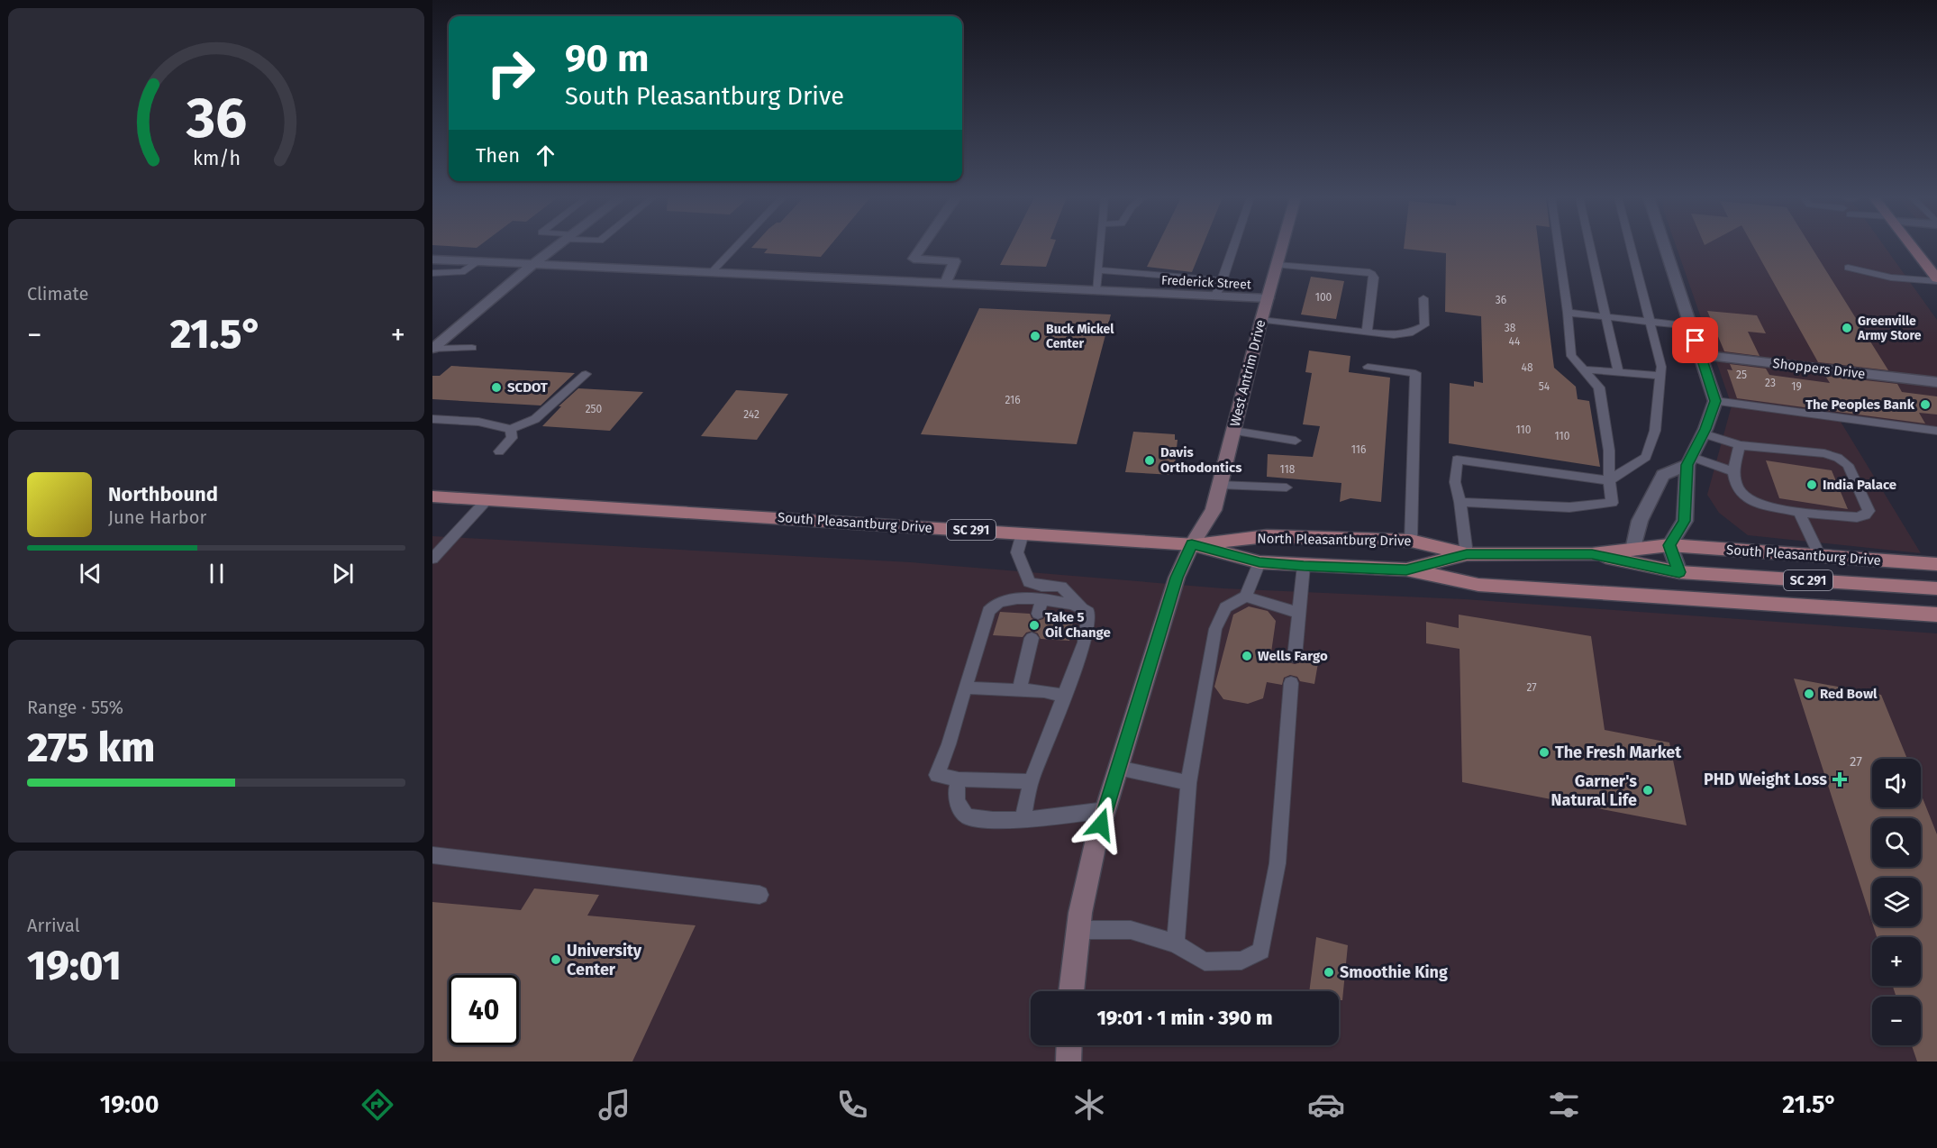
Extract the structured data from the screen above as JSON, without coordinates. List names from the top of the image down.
{
  "streets": {
    "main road": ["South Pleasantburg Drive", "SC 291", "North Pleasantburg Drive"],
    "street": ["Frederick Street", "Shoppers Drive", "West Antrim Drive"]
  },
  "crossings": [
    ["Frederick Street", "West Antrim Drive"],
    ["West Antrim Drive", "South Pleasantburg Drive"],
    ["West Antrim Drive", "North Pleasantburg Drive"],
    ["South Pleasantburg Drive", "North Pleasantburg Drive"]
  ],
  "places": {
    "other": [
      "Greenville Army Store",
      "Buck Mickel Center",
      "SCDOT",
      "The Peoples Bank",
      "Davis Orthodontics",
      "India Palace",
      "Take 5 Oil Change",
      "Wells Fargo",
      "Red Bowl",
      "The Fresh Market",
      "Garner's Natural Life",
      "University Center",
      "Smoothie King"
    ],
    "health": ["PHD Weight Loss"]
  },
  "house_numbers": [
    "100",
    "36",
    "38",
    "44",
    "48",
    "25",
    "23",
    "54",
    "19",
    "216",
    "250",
    "242",
    "110",
    "110",
    "116",
    "118",
    "27",
    "27"
  ],
  "page": {
    "turn": ["90 m", "South Pleasantburg Drive"],
    "then": "Then",
    "tile": [
      "Climate",
      ["Range · 55%", "275 km"],
      ["Arrival", "19:01"]
    ],
    "heat": ["−", "21.5°", "+"],
    "song": ["Northbound", "June Harbor"],
    "map_buttons": ["+", "−"],
    "limit": "40",
    "trip": "19:01 · 1 min · 390 m",
    "tabs": ["19:00", "21.5°"],
    "gauge": ["36", "km/h"]
  }
}
